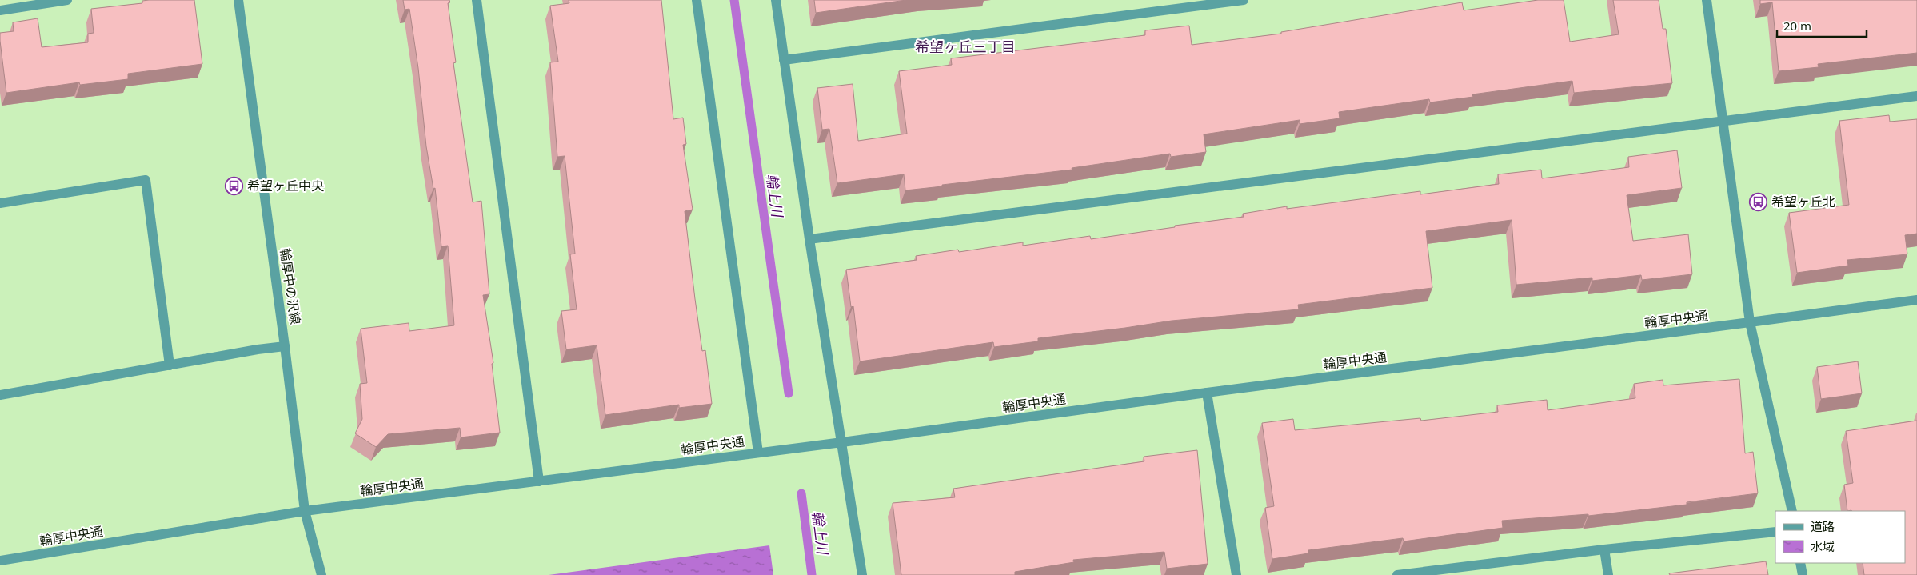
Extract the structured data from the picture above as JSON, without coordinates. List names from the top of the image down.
{
  "streets": {
    "street": ["輪厚中の沢線", "輪厚中央通"]
  },
  "crossings": [
    ["輪厚中の沢線", "輪厚中央通"]
  ],
  "districts": ["希望ヶ丘三丁目"],
  "water": ["輪上川"],
  "places": {
    "bus stop": ["希望ヶ丘中央", "希望ヶ丘北"]
  },
  "legend": ["道路", "水域"],
  "scale_bar": "20 m"
}
